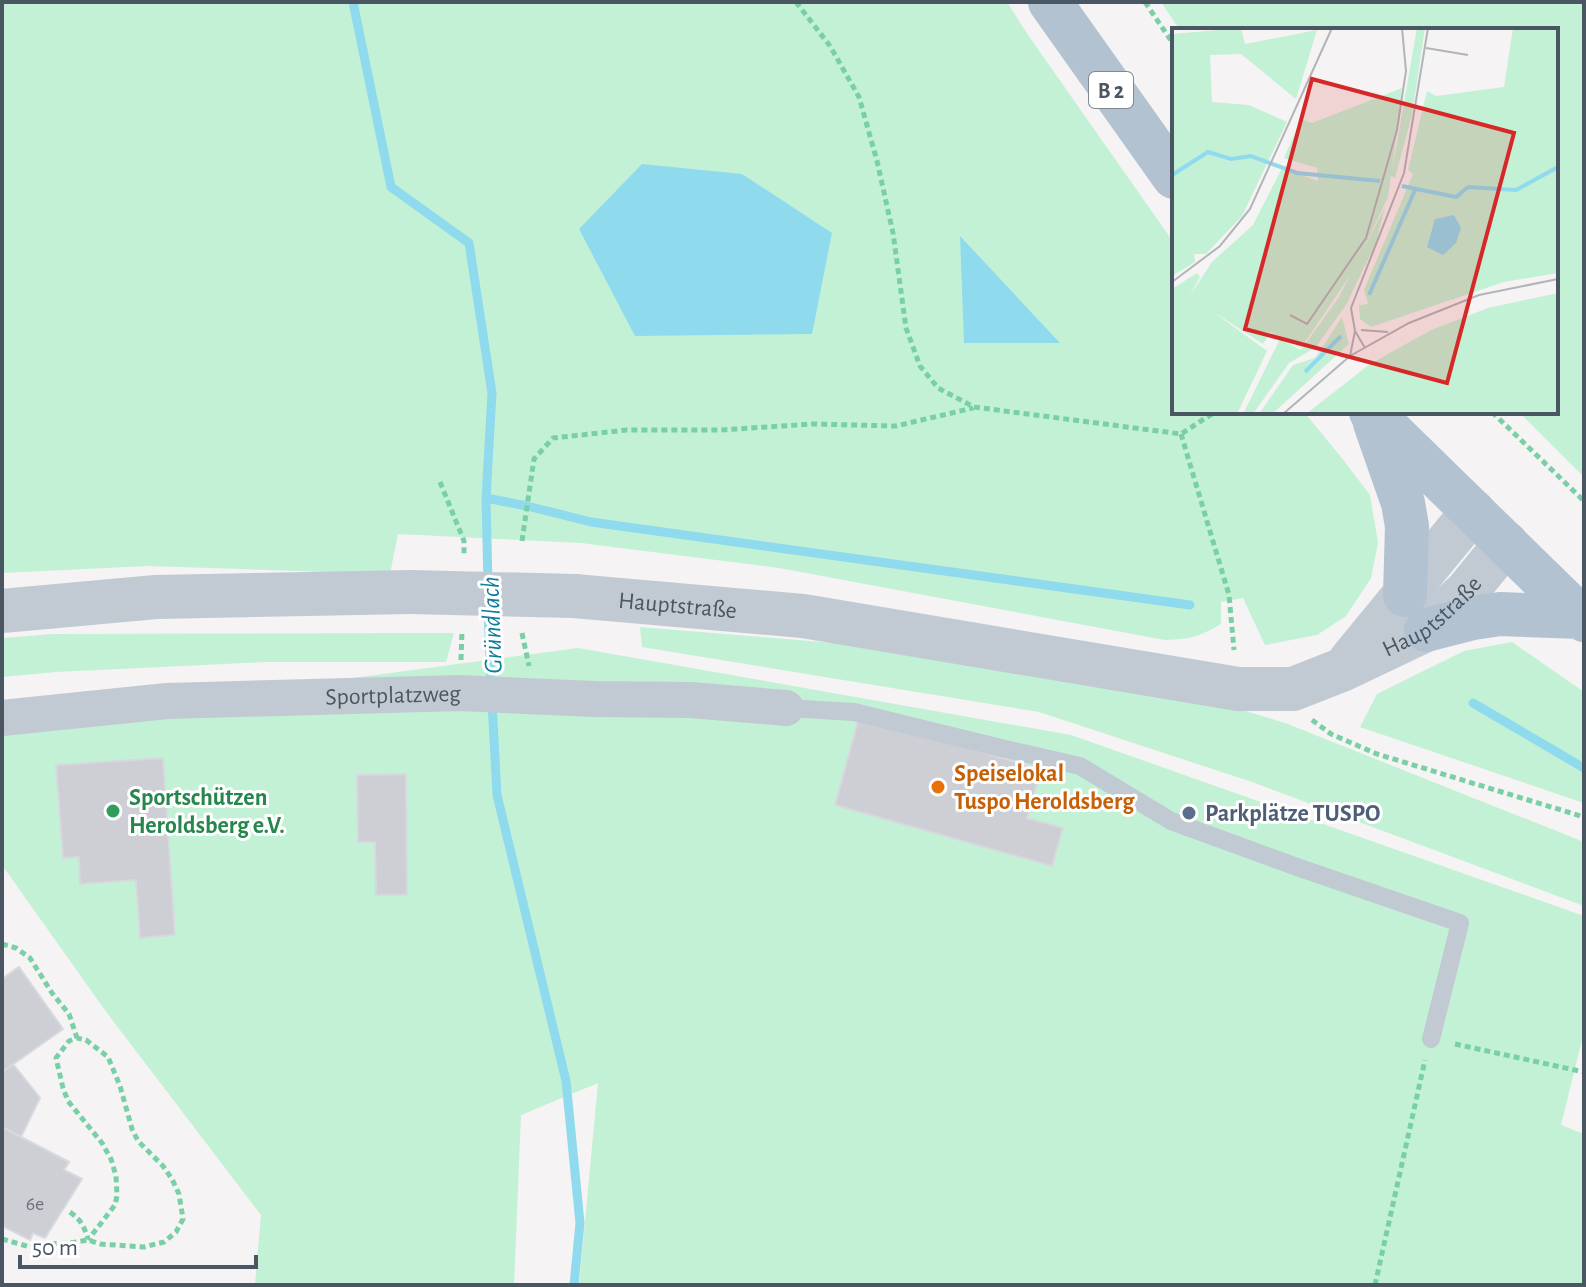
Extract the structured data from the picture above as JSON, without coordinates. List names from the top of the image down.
{
  "streets": {
    "main road": ["B 2"],
    "street": ["Hauptstraße", "Sportplatzweg"]
  },
  "water": ["Gründlach"],
  "places": ["Speiselokal Tuspo Heroldsberg", "Sportschützen Heroldsberg e.V.", "Parkplätze TUSPO"],
  "house_numbers": ["6e"],
  "scale_bar": "50 m"
}
